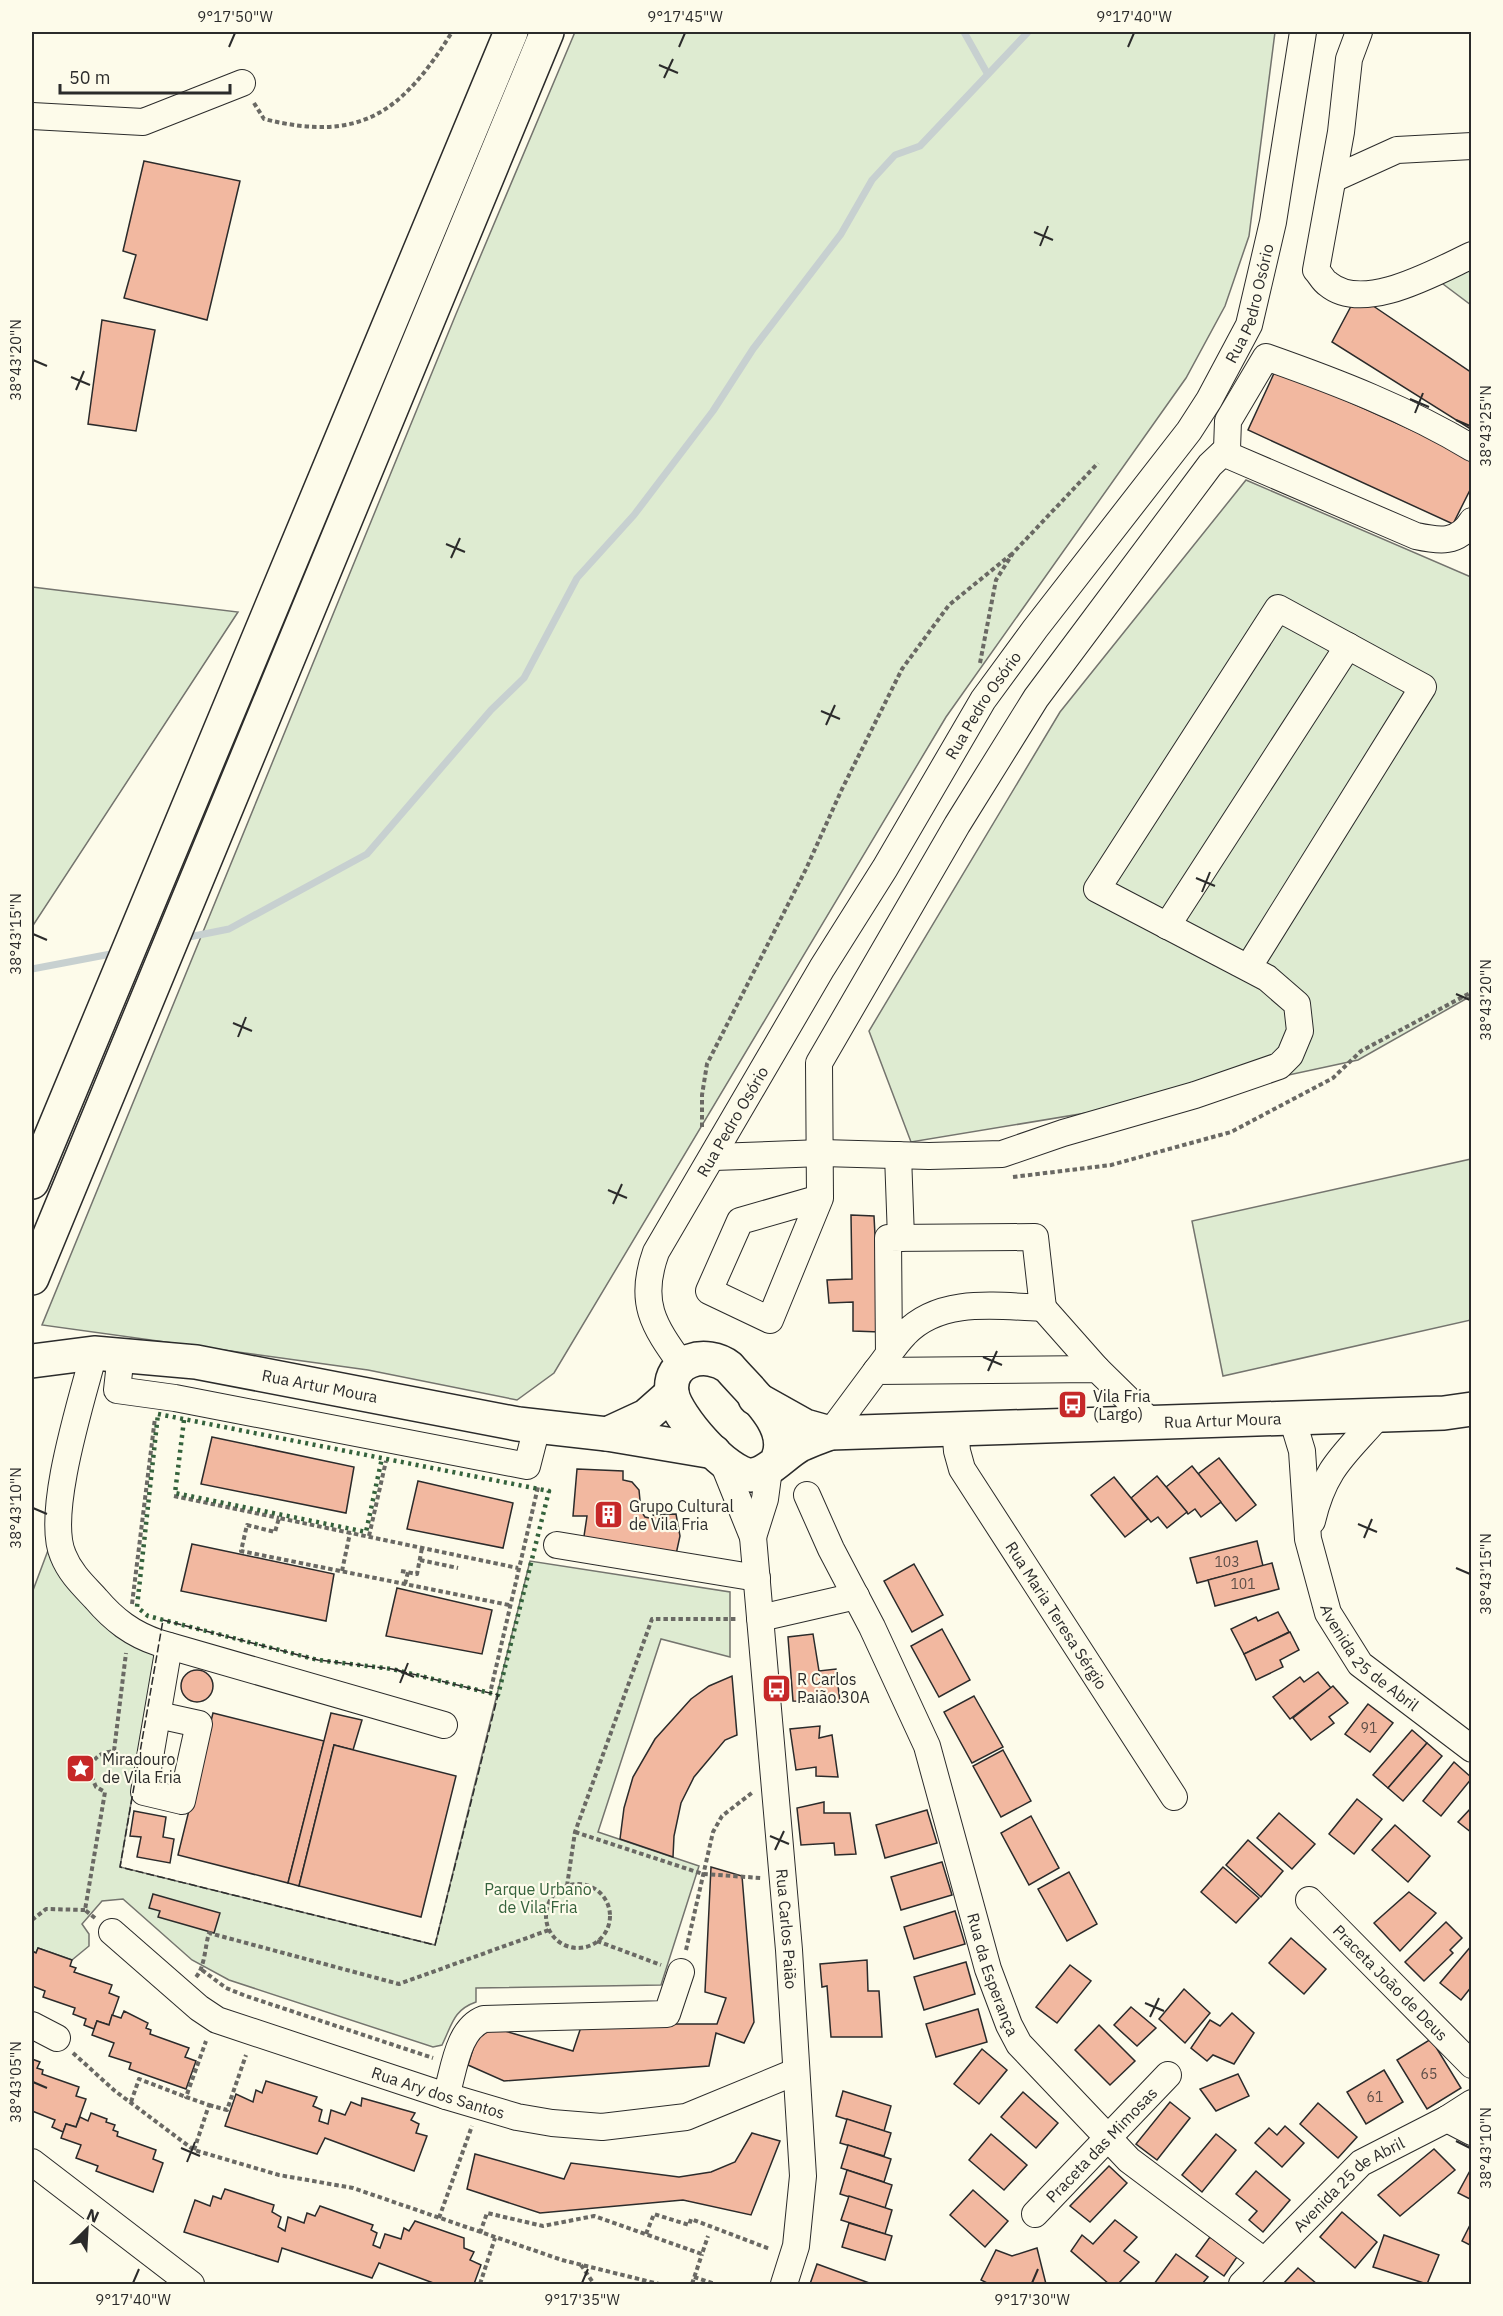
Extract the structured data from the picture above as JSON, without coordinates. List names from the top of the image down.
{
  "streets": {
    "main road": ["Rua Artur Moura"],
    "street": [
      "Rua Pedro Osório",
      "Rua Maria Teresa Sérgio",
      "Avenida 25 de Abril",
      "Rua Carlos Paião",
      "Rua da Esperança",
      "Praceta João de Deus",
      "Rua Ary dos Santos",
      "Praceta das Mimosas"
    ]
  },
  "crossings": [
    ["Rua Artur Moura", "Rua Maria Teresa Sérgio"],
    ["Rua Artur Moura", "Avenida 25 de Abril"],
    ["Rua Artur Moura", "Rua Carlos Paião"],
    ["Avenida 25 de Abril", "Rua da Esperança"],
    ["Rua Carlos Paião", "Rua Ary dos Santos"],
    ["Rua da Esperança", "Praceta das Mimosas"]
  ],
  "parks": ["Parque Urbano de Vila Fria"],
  "places": {
    "bus stop": ["Vila Fria (Largo)", "R Carlos Paião 30A"],
    "building": ["Grupo Cultural de Vila Fria"],
    "place": ["Miradouro de Vila Fria"]
  },
  "house_numbers": [
    "103",
    "101",
    "91",
    "65",
    "61"
  ],
  "scale_bar": "50 m",
  "north": "top right",
  "coordinates": [
    "9°17'50\"W",
    "9°17'45\"W",
    "9°17'40\"W",
    "38°43'20\"N",
    "38°43'25\"N",
    "38°43'15\"N",
    "38°43'10\"N",
    "38°43'05\"N",
    "9°17'35\"W",
    "9°17'30\"W"
  ]
}
